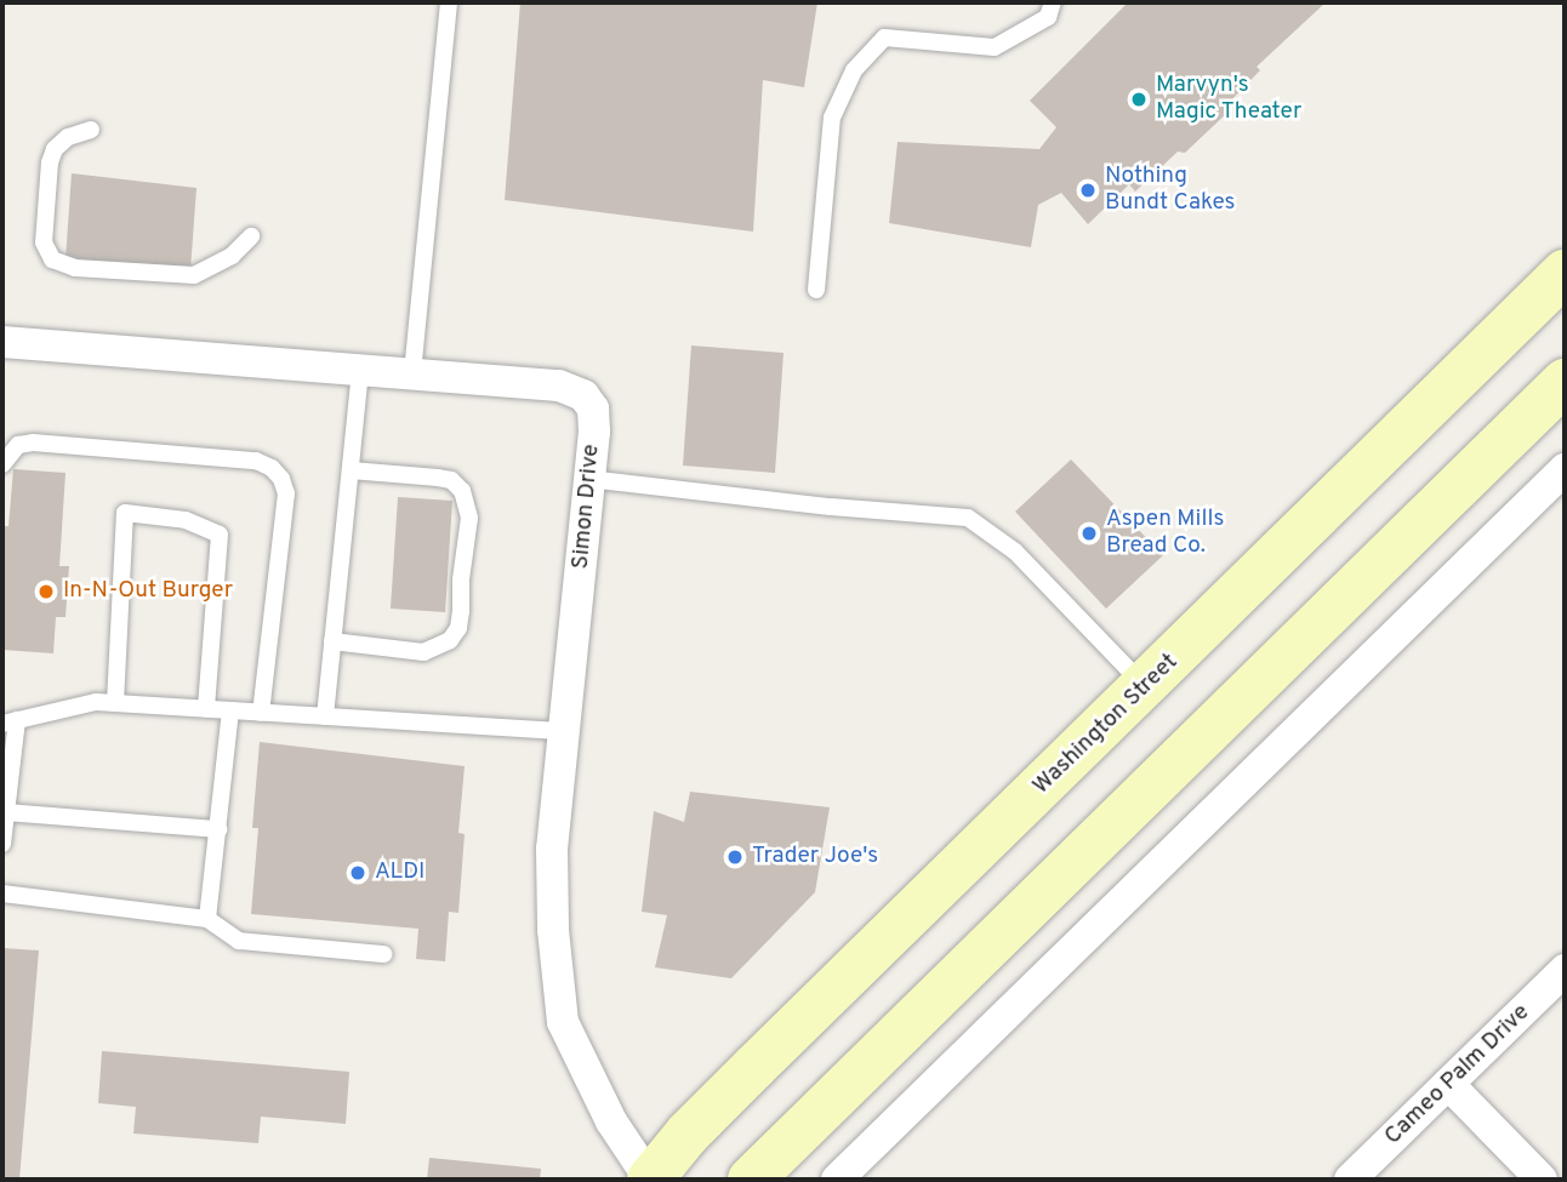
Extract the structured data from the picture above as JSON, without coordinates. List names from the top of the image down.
{
  "streets": {
    "main road": ["Washington Street"],
    "street": ["Simon Drive", "Cameo Palm Drive"]
  },
  "crossings": [
    ["Simon Drive", "Washington Street"]
  ],
  "places": [
    "Marvyn's Magic Theater",
    "Nothing Bundt Cakes",
    "Aspen Mills Bread Co.",
    "In-N-Out Burger",
    "Trader Joe's",
    "ALDI"
  ]
}
